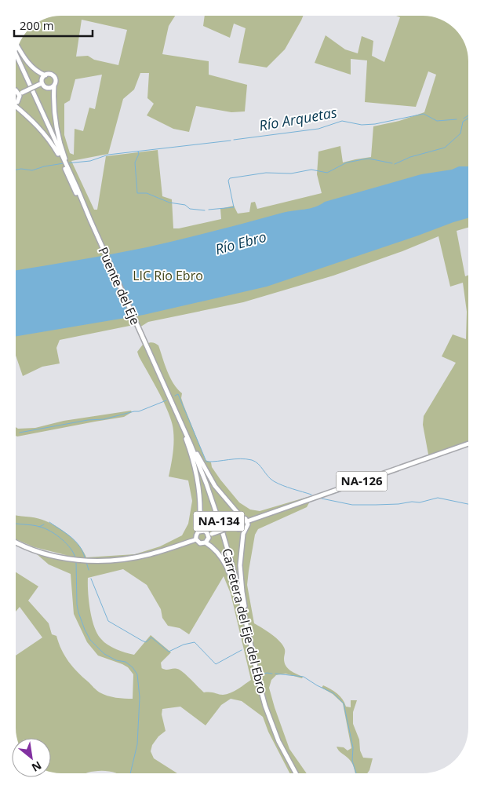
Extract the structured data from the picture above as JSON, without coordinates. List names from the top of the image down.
{
  "streets": {
    "main road": [
      "Puente del Eje",
      "NA-126",
      "NA-134",
      "Carretera del Eje del Ebro"
    ]
  },
  "crossings": [
    ["Puente del Eje", "NA-134"],
    ["Puente del Eje", "Carretera del Eje del Ebro"]
  ],
  "water": ["Río Arquetas", "Río Ebro"],
  "parks": ["LIC Río Ebro"],
  "scale_bar": "200 m",
  "north": "bottom right"
}
